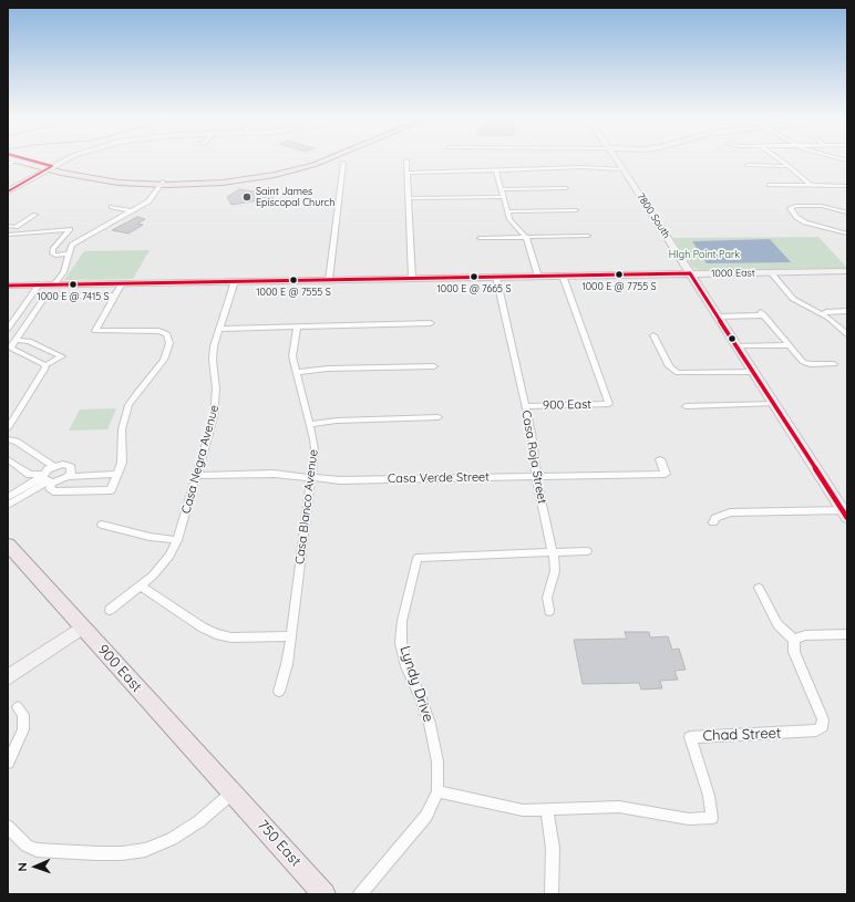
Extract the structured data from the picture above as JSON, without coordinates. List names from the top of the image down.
{
  "streets": {
    "main road": ["900 East", "750 East"],
    "street": [
      "7800 South",
      "1000 East",
      "Casa Roja Street",
      "Casa Negra Avenue",
      "Casa Verde Street",
      "Casa Blanco Avenue",
      "Lyndy Drive",
      "Chad Street"
    ]
  },
  "crossings": [
    ["7800 South", "1000 East"],
    ["1000 East", "900 East"],
    ["1000 East", "Casa Roja Street"],
    ["1000 East", "Casa Negra Avenue"],
    ["900 East", "Casa Roja Street"],
    ["900 East", "750 East"],
    ["Casa Roja Street", "Casa Verde Street"],
    ["Casa Roja Street", "Lyndy Drive"],
    ["Casa Negra Avenue", "Casa Verde Street"],
    ["Casa Verde Street", "Casa Blanco Avenue"],
    ["Lyndy Drive", "Chad Street"]
  ],
  "parks": ["HIgh Point Park"],
  "places": [
    "Saint James Episcopal Church",
    "1000 E @ 7755 S",
    "1000 E @ 7665 S",
    "1000 E @ 7555 S",
    "1000 E @ 7415 S"
  ],
  "north": "left"
}
